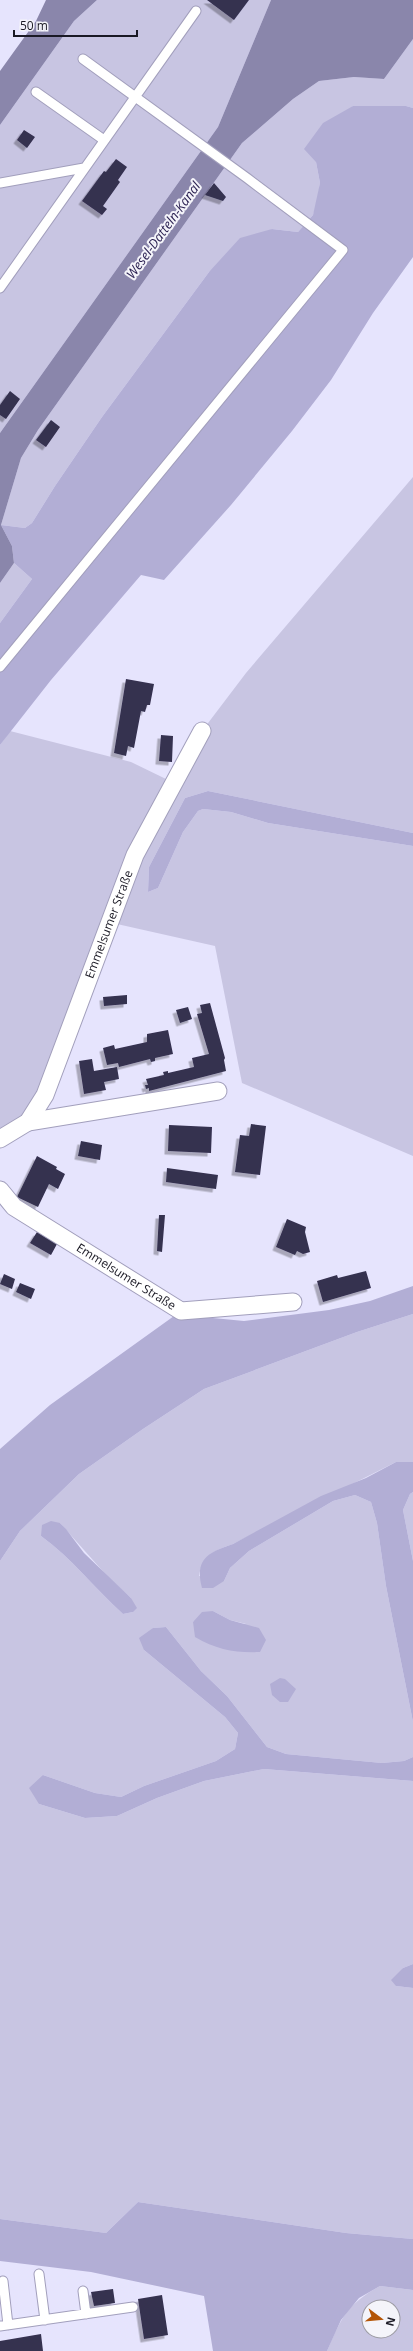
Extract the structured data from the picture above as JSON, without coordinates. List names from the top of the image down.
{
  "streets": {
    "street": ["Emmelsumer Straße"]
  },
  "water": ["Wesel-Datteln-Kanal"],
  "scale_bar": "50 m",
  "north": "right"
}
